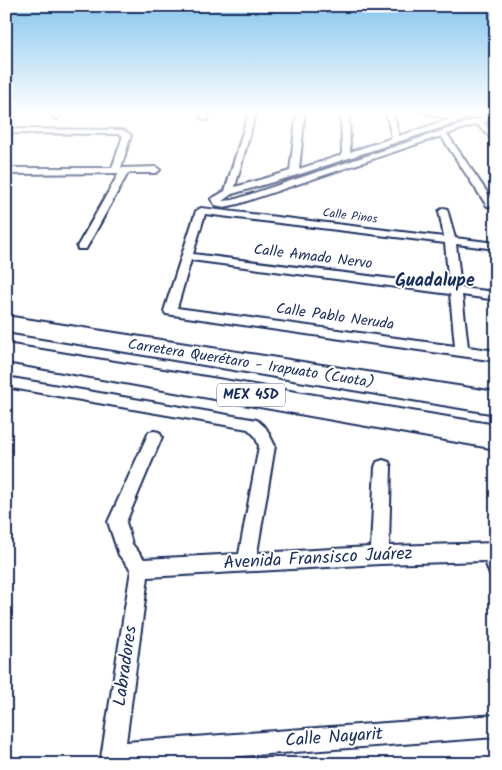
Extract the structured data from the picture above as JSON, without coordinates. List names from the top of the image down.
{
  "streets": {
    "highway": ["Carretera Querétaro - Irapuato (Cuota)", "MEX 45D"],
    "street": [
      "Calle Pinos",
      "Calle Amado Nervo",
      "Calle Pablo Neruda",
      "Avenida Fransisco Juárez",
      "Labradores",
      "Calle Nayarit"
    ]
  },
  "crossings": [
    ["Avenida Fransisco Juárez", "Labradores"],
    ["Labradores", "Calle Nayarit"]
  ],
  "districts": ["Guadalupe"]
}
